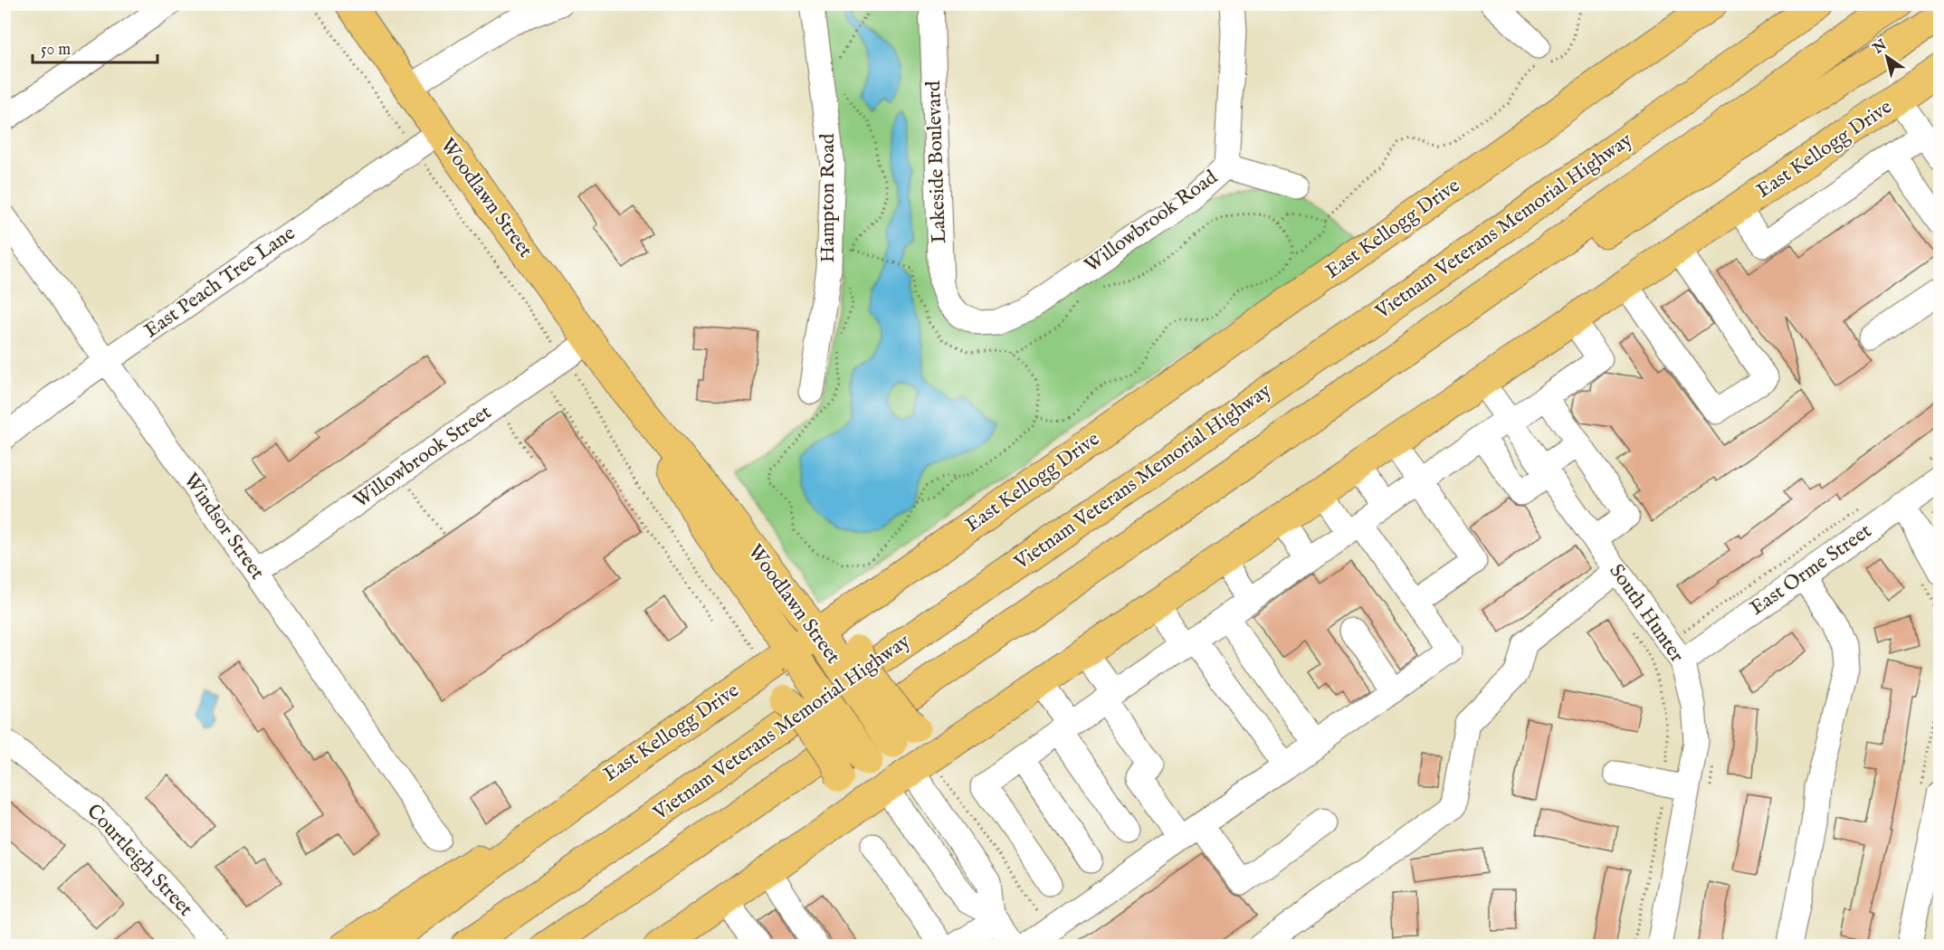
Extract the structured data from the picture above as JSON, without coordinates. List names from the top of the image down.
{
  "streets": {
    "main road": ["East Kellogg Drive", "Woodlawn Street", "Vietnam Veterans Memorial Highway"],
    "street": [
      "Lakeside Boulevard",
      "Hampton Road",
      "Willowbrook Road",
      "East Peach Tree Lane",
      "Willowbrook Street",
      "Windsor Street",
      "East Orme Street",
      "South Hunter",
      "Courtleigh Street"
    ]
  },
  "crossings": [
    ["East Kellogg Drive", "Woodlawn Street"],
    ["East Kellogg Drive", "South Hunter"],
    ["Lakeside Boulevard", "Willowbrook Road"],
    ["Woodlawn Street", "East Peach Tree Lane"],
    ["Woodlawn Street", "Willowbrook Street"],
    ["East Peach Tree Lane", "Windsor Street"],
    ["Willowbrook Street", "Windsor Street"],
    ["East Orme Street", "South Hunter"]
  ],
  "scale_bar": "50 m",
  "north": "top left"
}
